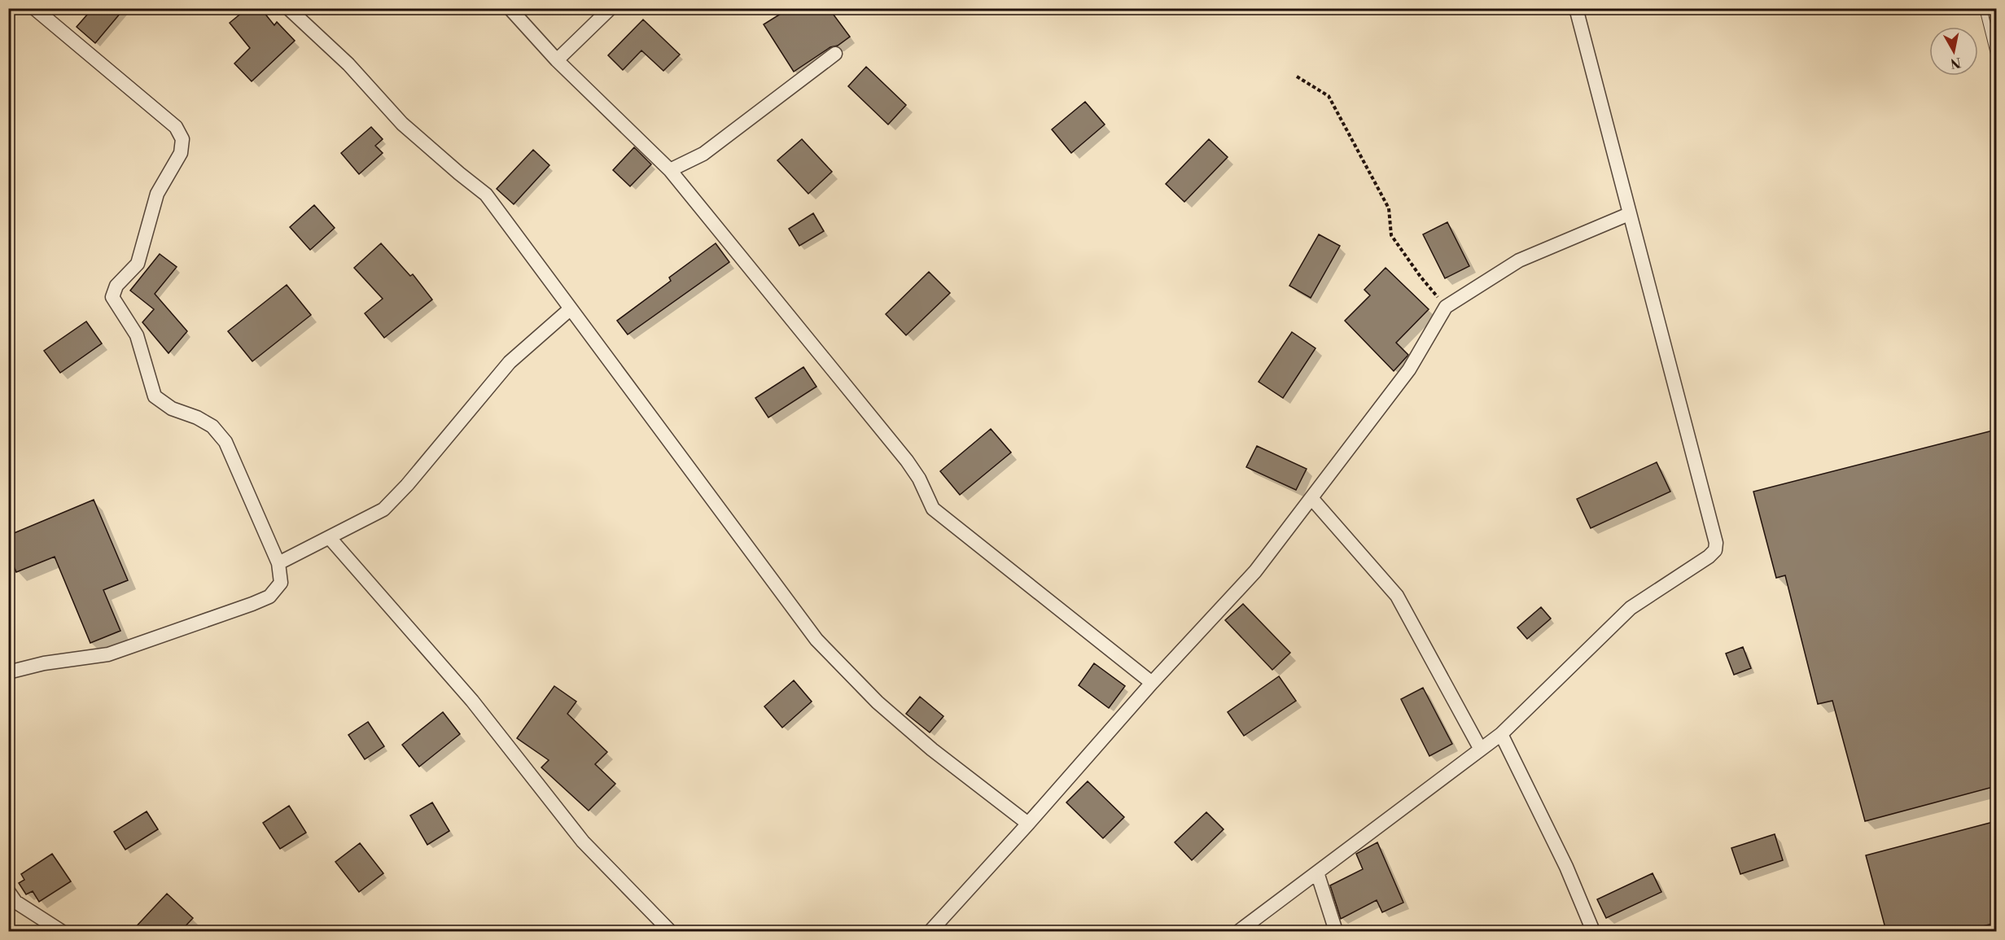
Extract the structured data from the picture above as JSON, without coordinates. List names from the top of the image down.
{
  "north": "bottom"
}
